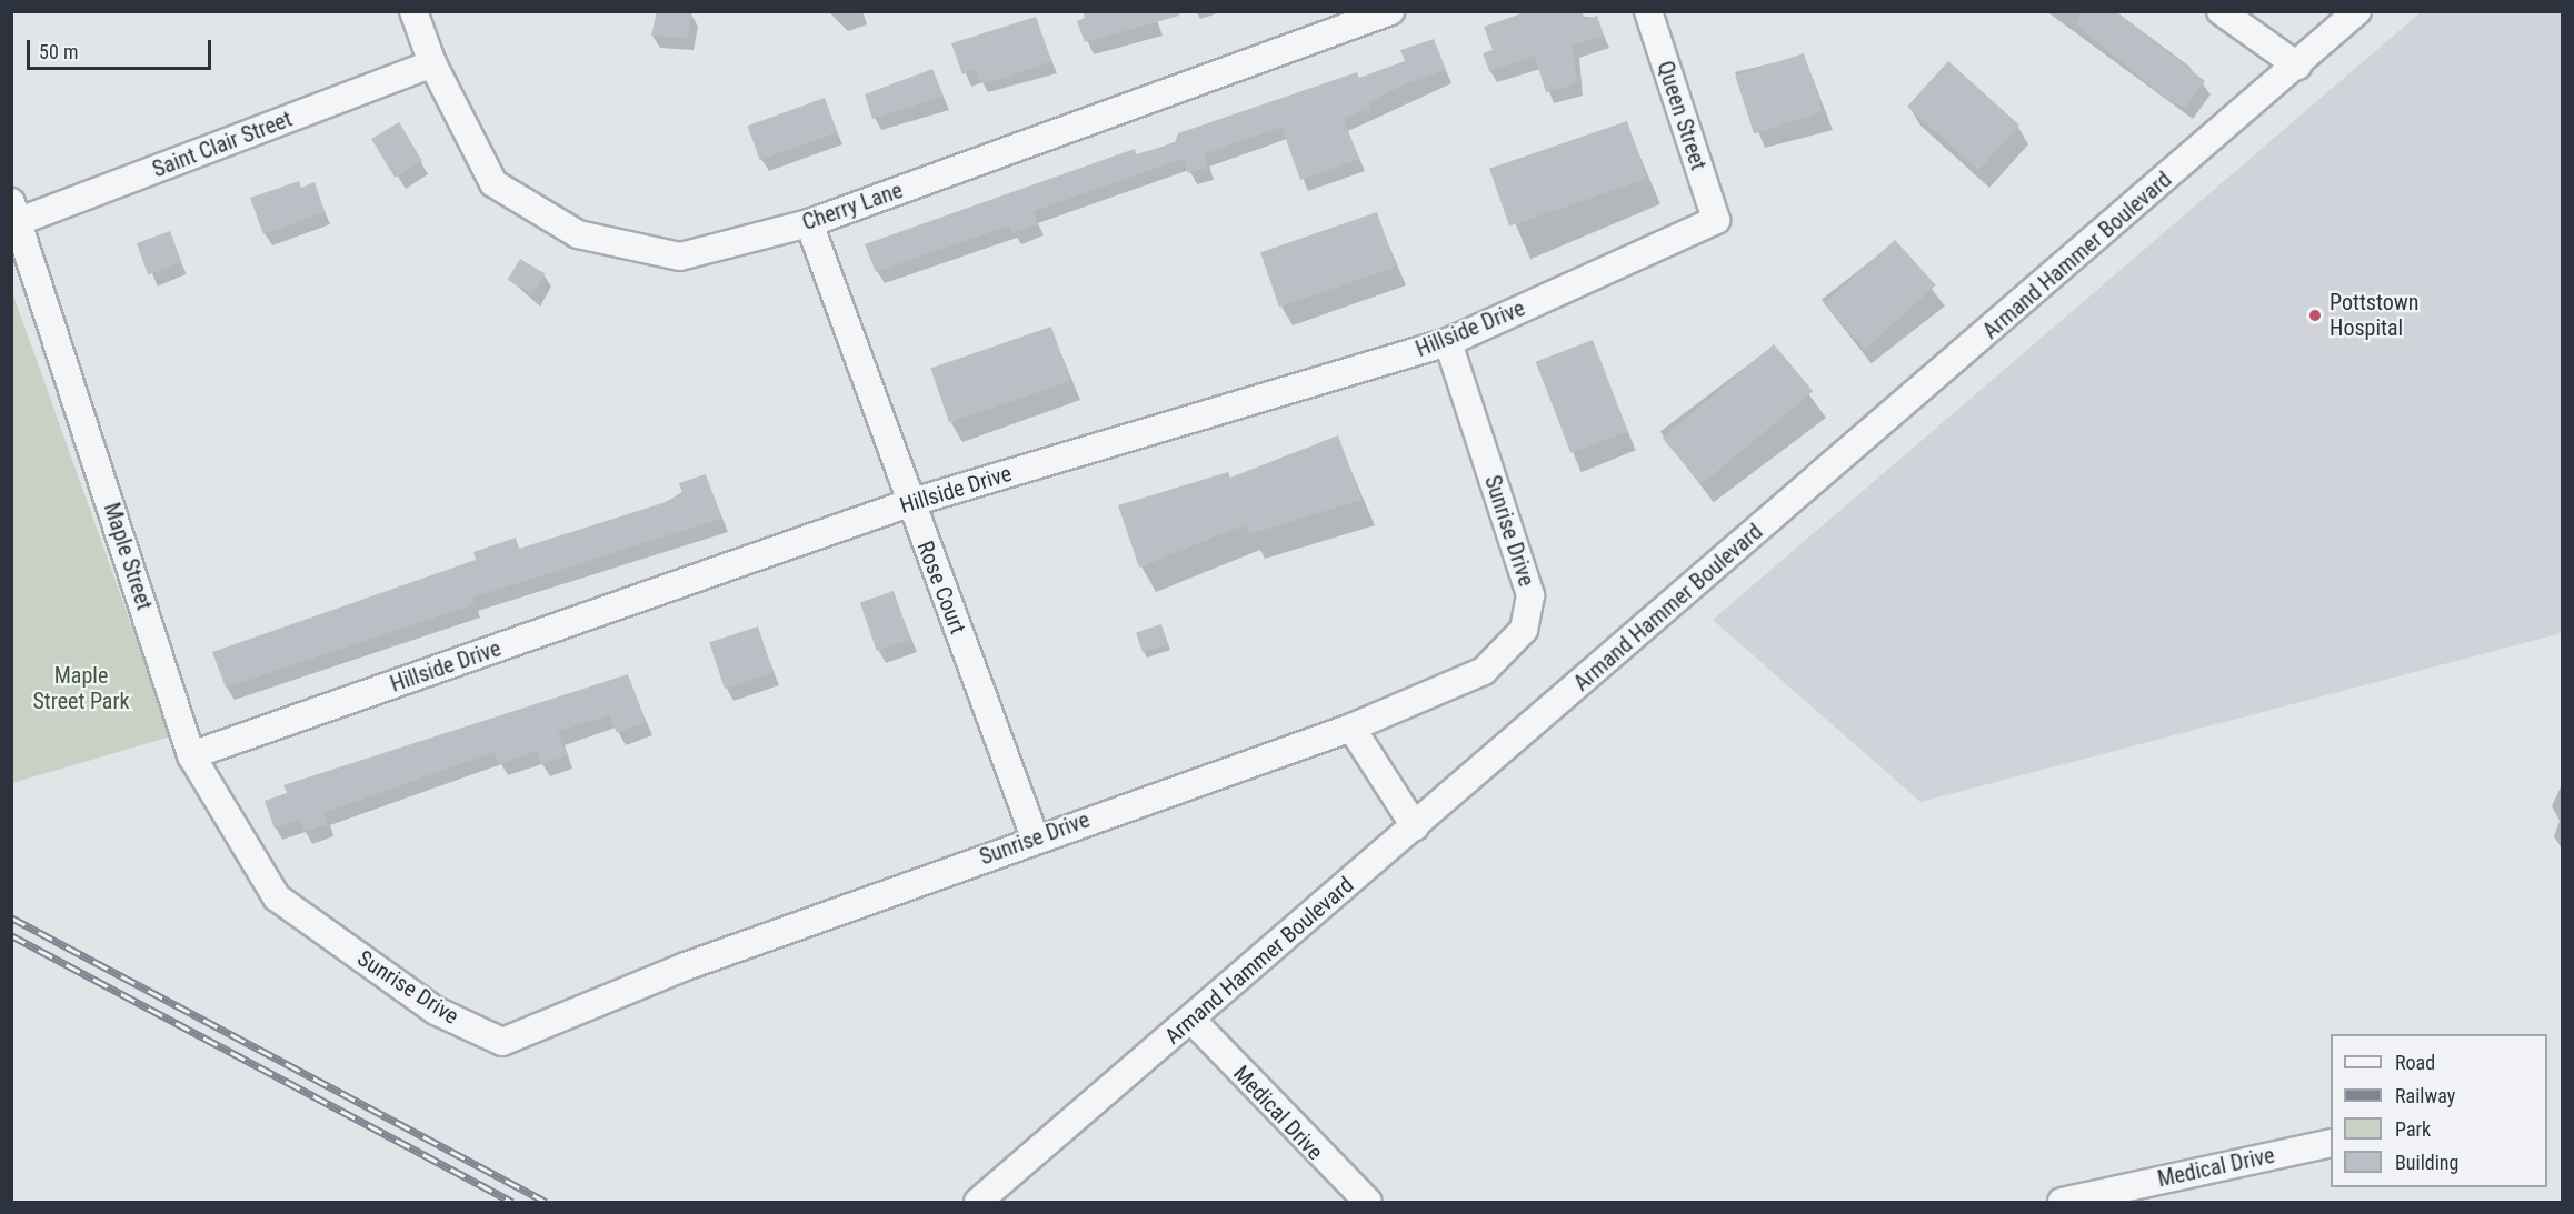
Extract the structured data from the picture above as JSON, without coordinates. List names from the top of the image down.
{
  "streets": {
    "street": [
      "Queen Street",
      "Saint Clair Street",
      "Cherry Lane",
      "Armand Hammer Boulevard",
      "Hillside Drive",
      "Sunrise Drive",
      "Maple Street",
      "Rose Court",
      "Medical Drive"
    ]
  },
  "crossings": [
    ["Queen Street", "Hillside Drive"],
    ["Saint Clair Street", "Cherry Lane"],
    ["Saint Clair Street", "Maple Street"],
    ["Cherry Lane", "Rose Court"],
    ["Armand Hammer Boulevard", "Medical Drive"],
    ["Hillside Drive", "Sunrise Drive"],
    ["Hillside Drive", "Maple Street"],
    ["Hillside Drive", "Rose Court"],
    ["Sunrise Drive", "Maple Street"],
    ["Sunrise Drive", "Rose Court"]
  ],
  "parks": ["Maple Street Park"],
  "places": ["Pottstown Hospital"],
  "legend": [
    "Road",
    "Railway",
    "Park",
    "Building"
  ],
  "scale_bar": "50 m"
}
